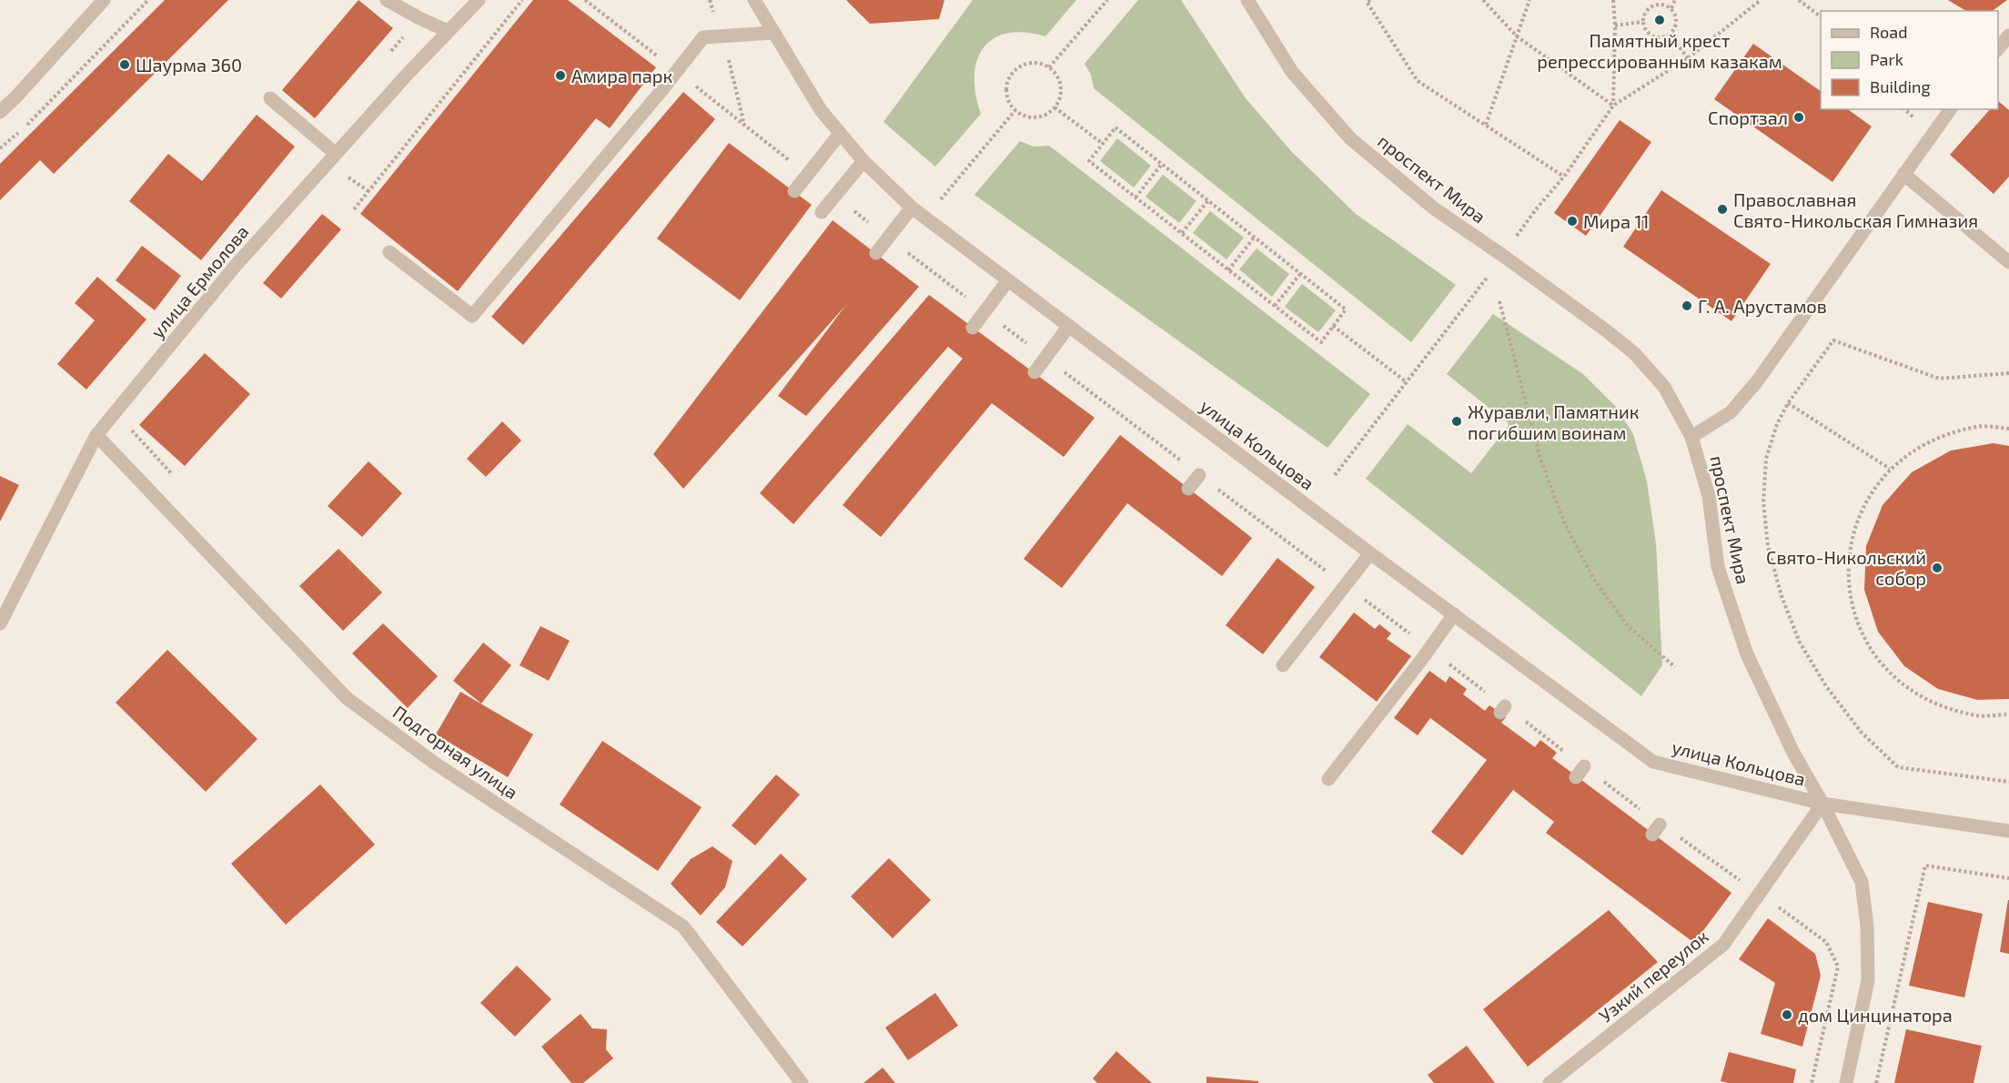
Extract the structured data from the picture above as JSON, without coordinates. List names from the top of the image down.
{
  "streets": {
    "street": [
      "проспект Мира",
      "улица Ермолова",
      "улица Кольцова",
      "Подгорная улица",
      "Узкий переулок"
    ]
  },
  "crossings": [
    ["проспект Мира", "улица Кольцова"],
    ["проспект Мира", "Узкий переулок"],
    ["улица Ермолова", "Подгорная улица"],
    ["улица Кольцова", "Узкий переулок"]
  ],
  "places": [
    "Памятный крест репрессированным казакам",
    "Шаурма 360",
    "Амира парк",
    "Спортзал",
    "Православная Свято-Никольская Гимназия",
    "Мира 11",
    "Г. А. Арустамов",
    "Журавли, Памятник погибшим воинам",
    "Свято-Никольский собор",
    "дом Цинцинатора"
  ],
  "legend": ["Road", "Park", "Building"]
}
